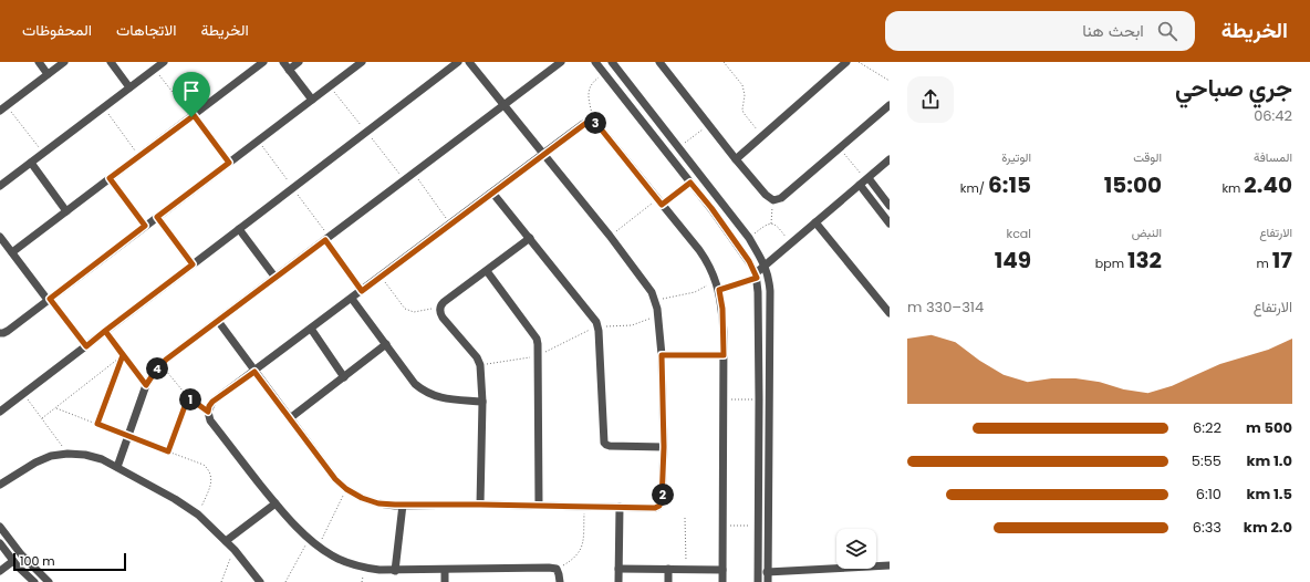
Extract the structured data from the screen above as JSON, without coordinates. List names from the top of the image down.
{
  "scale_bar": "100 m",
  "page": {
    "header": "الخريطة",
    "search": "ابحث هنا",
    "nav": ["الخريطة", "الاتجاهات", "المحفوظات"],
    "heading": ["جري صباحي", "06:42"],
    "pins": [
      "3",
      "4",
      "1",
      "2"
    ],
    "stats": [
      ["المسافة", "2.40 km"],
      ["الوقت", "15:00"],
      ["الوتيرة", "6:15 /km"],
      ["الارتفاع", "17 m"],
      ["النبض", "132 bpm"],
      ["kcal", "149"]
    ],
    "chart": ["الارتفاع", "314–330 m"],
    "list": [
      {
        "name": "500 m",
        "note": "6:22"
      },
      {
        "name": "1.0 km",
        "note": "5:55"
      },
      {
        "name": "1.5 km",
        "note": "6:10"
      },
      {
        "name": "2.0 km",
        "note": "6:33"
      }
    ],
    "scale": "100 m"
  }
}
